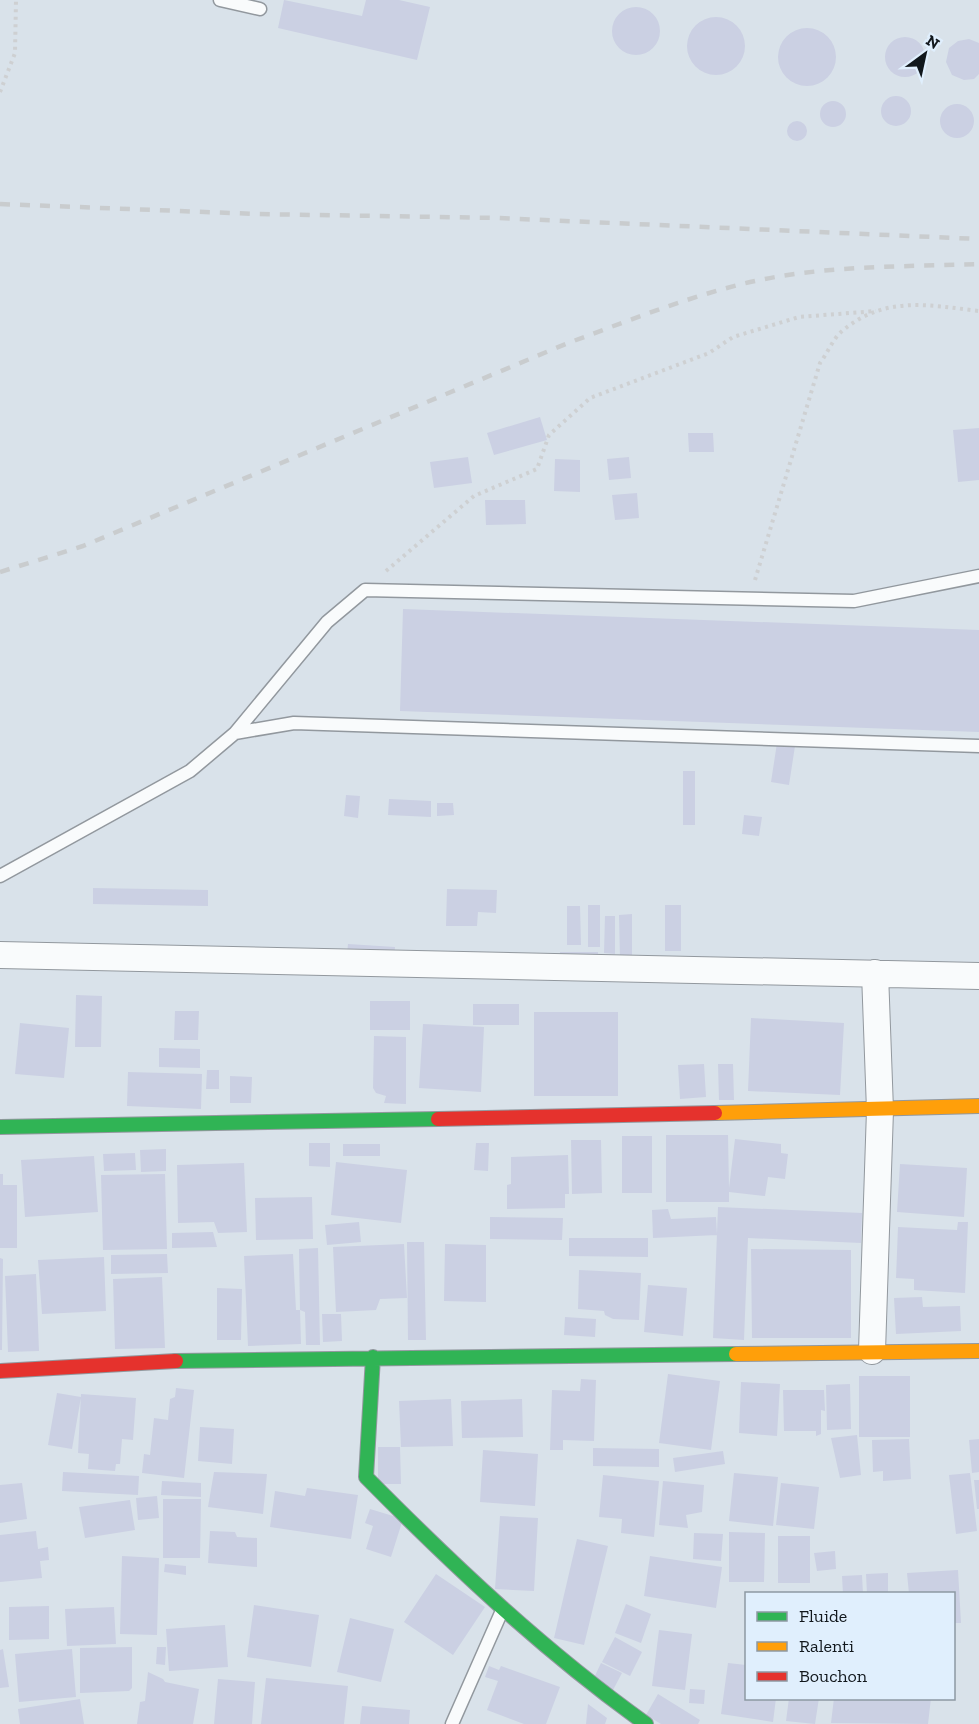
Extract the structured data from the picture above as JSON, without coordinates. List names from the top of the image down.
{
  "legend": ["Fluide", "Ralenti", "Bouchon"],
  "north": "top right"
}
